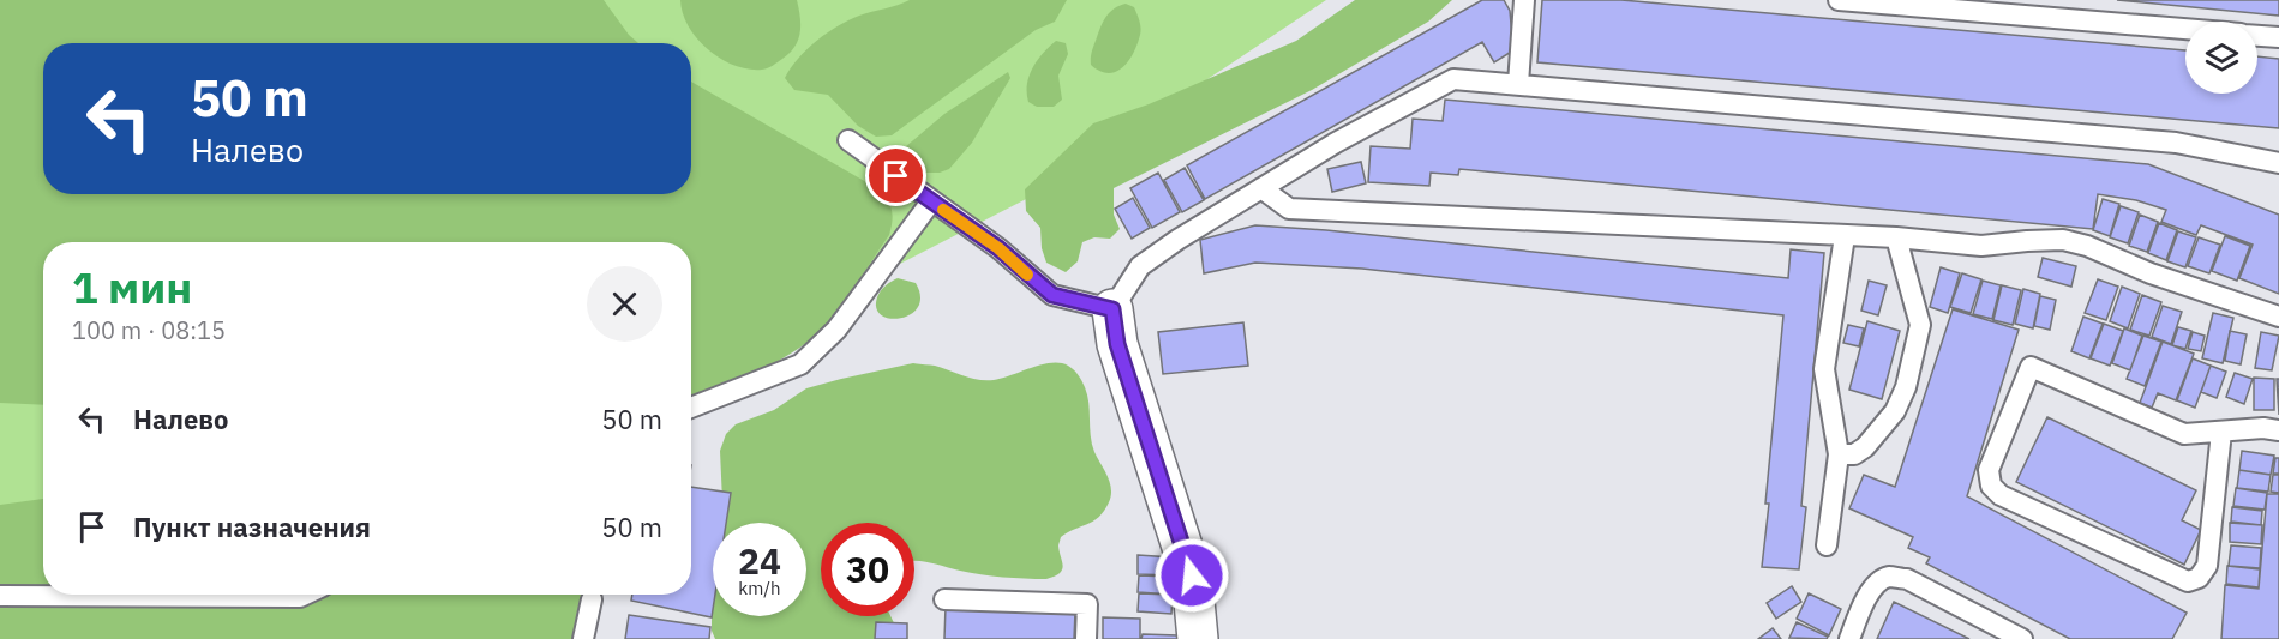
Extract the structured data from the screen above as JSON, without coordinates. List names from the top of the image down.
{
  "page": {
    "turn": ["50 m", "Налево"],
    "heading": ["1 мин", "100 m · 08:15"],
    "list": [
      {
        "name": "Налево",
        "value": "50 m"
      },
      {
        "name": "Пункт назначения",
        "value": "50 m"
      }
    ],
    "speed": "24 km/h",
    "limit": "30"
  }
}
